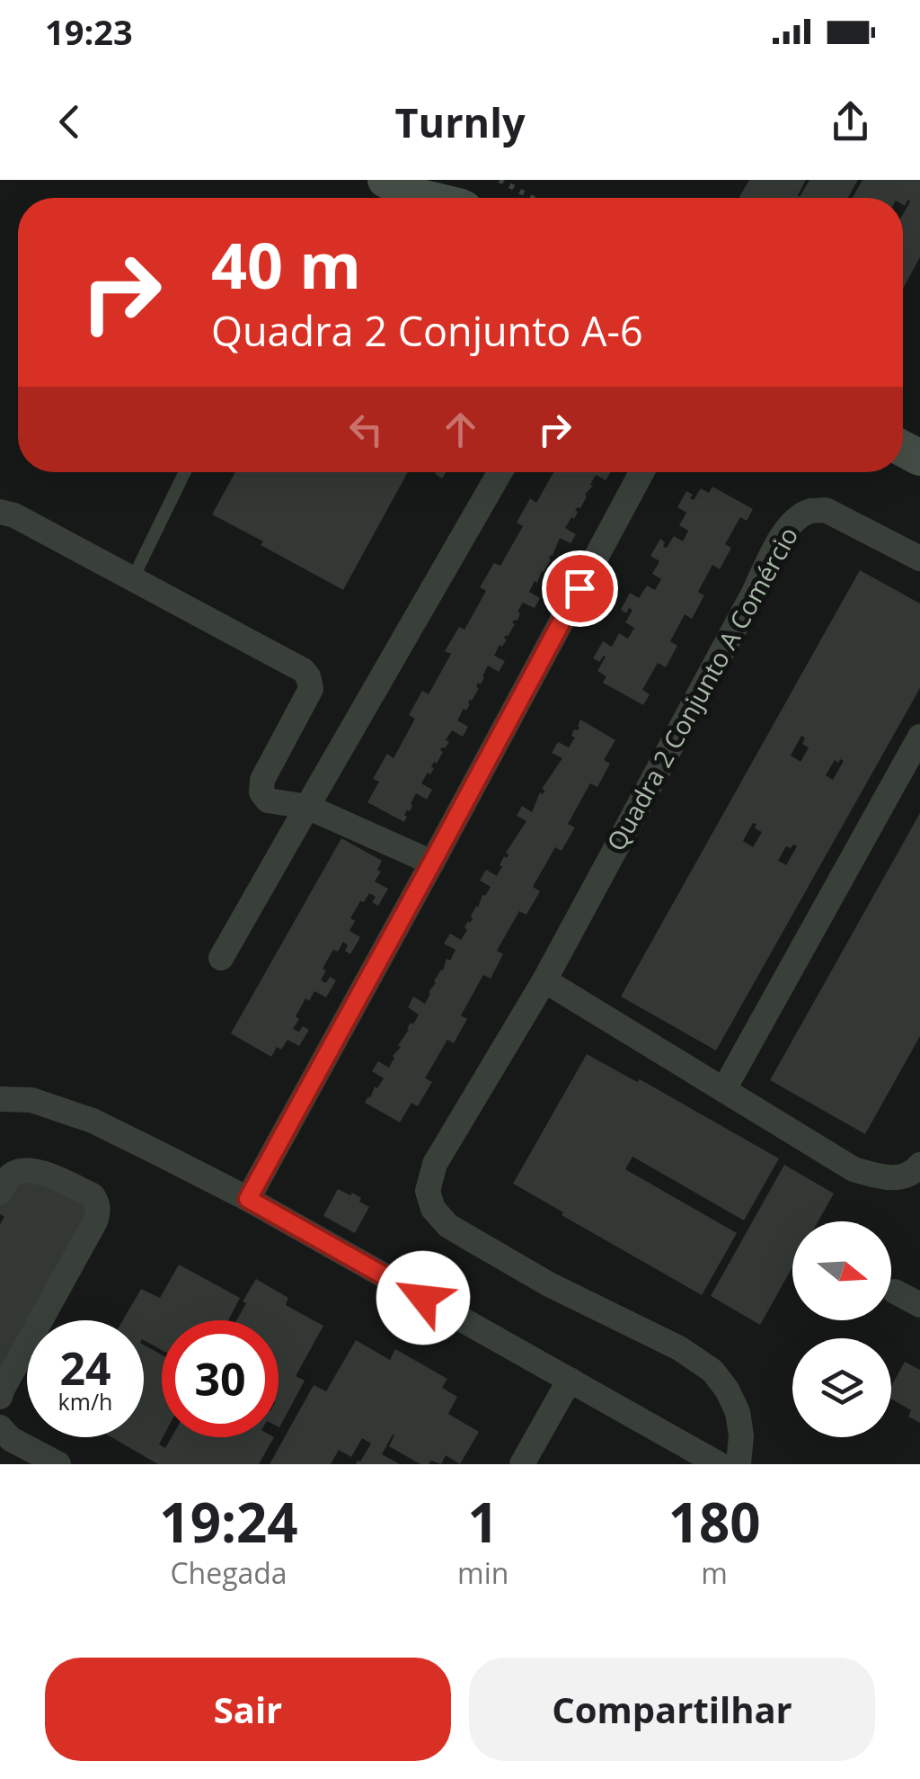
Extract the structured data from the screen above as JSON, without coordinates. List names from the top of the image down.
{
  "streets": {
    "street": ["Quadra 2 Conjunto A Comércio"]
  },
  "north": "right",
  "page": {
    "status": "19:23",
    "header": "Turnly",
    "turn": ["40 m", "Quadra 2 Conjunto A-6"],
    "speed": "24 km/h",
    "limit": "30",
    "eta": [
      "19:24",
      "Chegada",
      "1",
      "min",
      "180",
      "m"
    ],
    "buttons": ["Sair", "Compartilhar"]
  }
}
